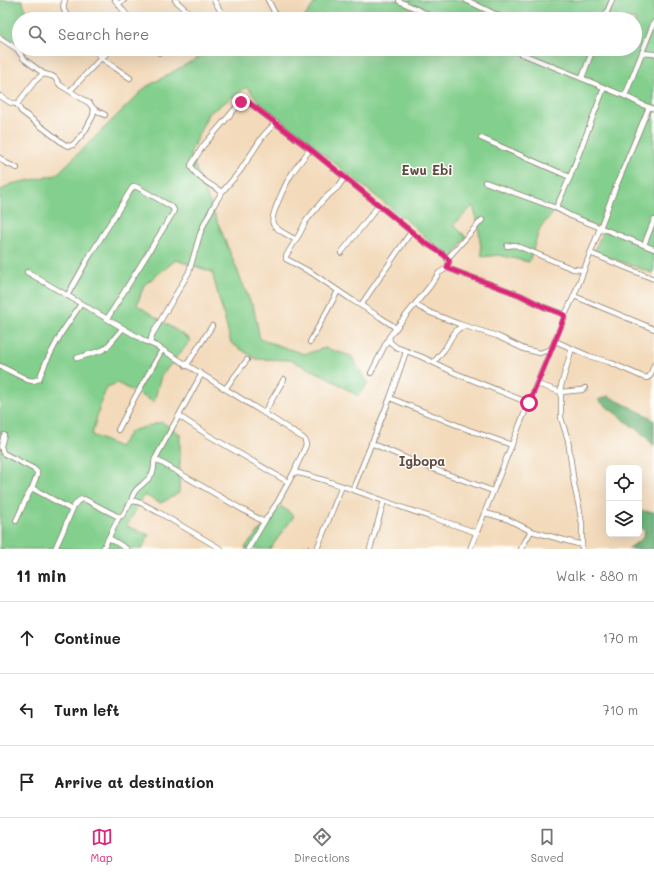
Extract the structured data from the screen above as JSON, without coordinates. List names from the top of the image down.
{
  "districts": ["Ewu Ebi", "Igbopa"],
  "page": {
    "search": "Search here",
    "heading": ["11 min", "Walk · 880 m"],
    "list": [
      ["Continue", "170 m"],
      ["Turn left", "710 m"],
      "Arrive at destination"
    ],
    "nav": ["Map", "Directions", "Saved"]
  }
}
